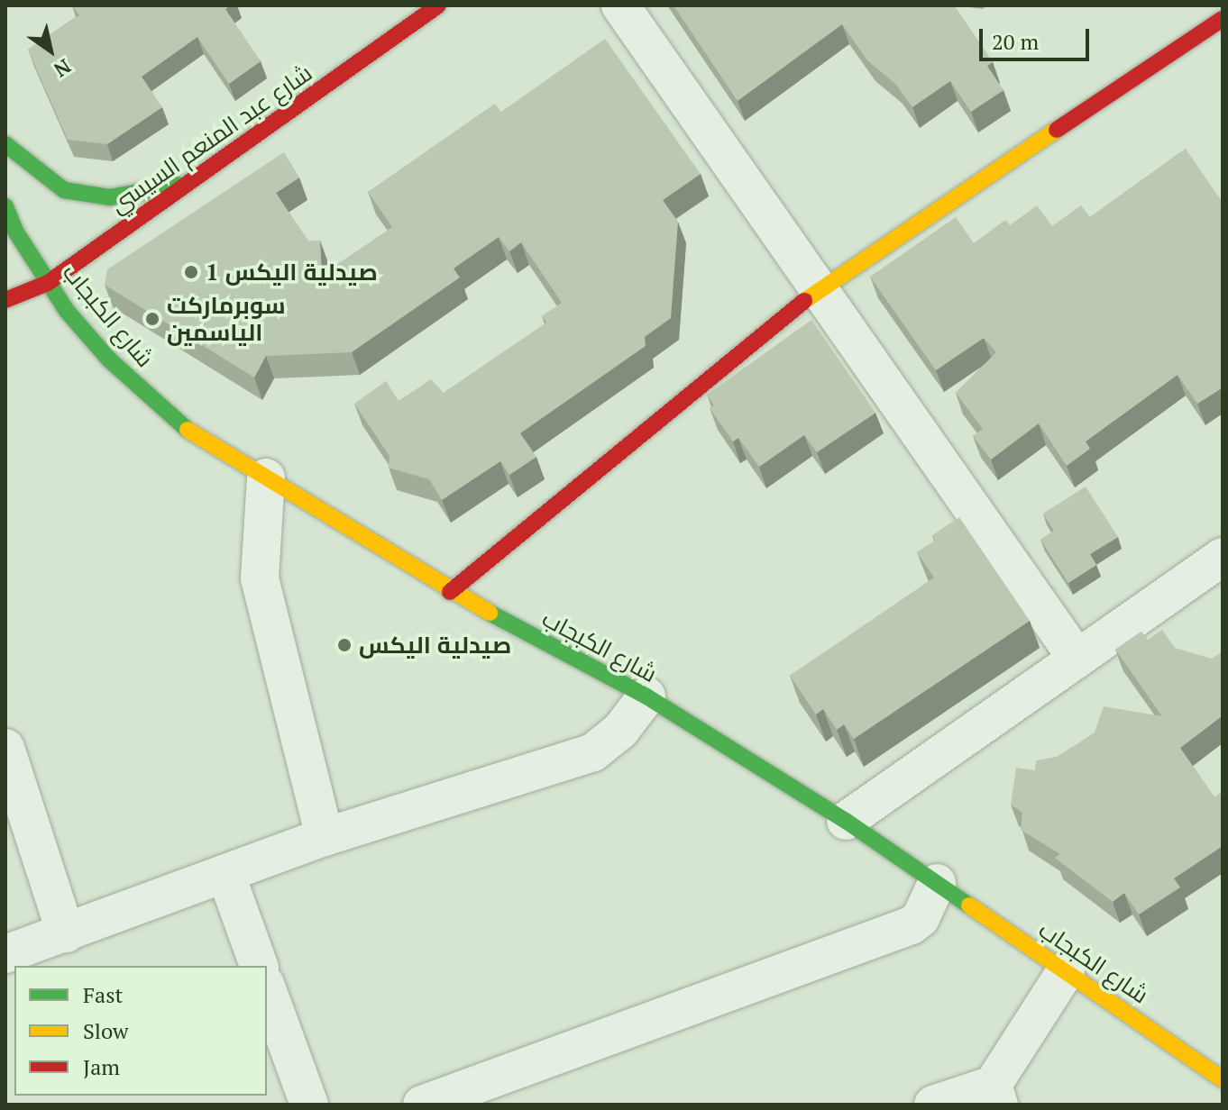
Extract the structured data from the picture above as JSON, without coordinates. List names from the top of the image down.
{
  "streets": {
    "main road": ["شارع عبد المنعم السيسي", "شارع الكبجاب"]
  },
  "crossings": [
    ["شارع عبد المنعم السيسي", "شارع الكبجاب"]
  ],
  "places": ["صيدلية اليكس 1", "سوبرماركت الياسمين", "صيدلية اليكس"],
  "legend": ["Fast", "Slow", "Jam"],
  "scale_bar": "20 m",
  "north": "bottom right"
}
